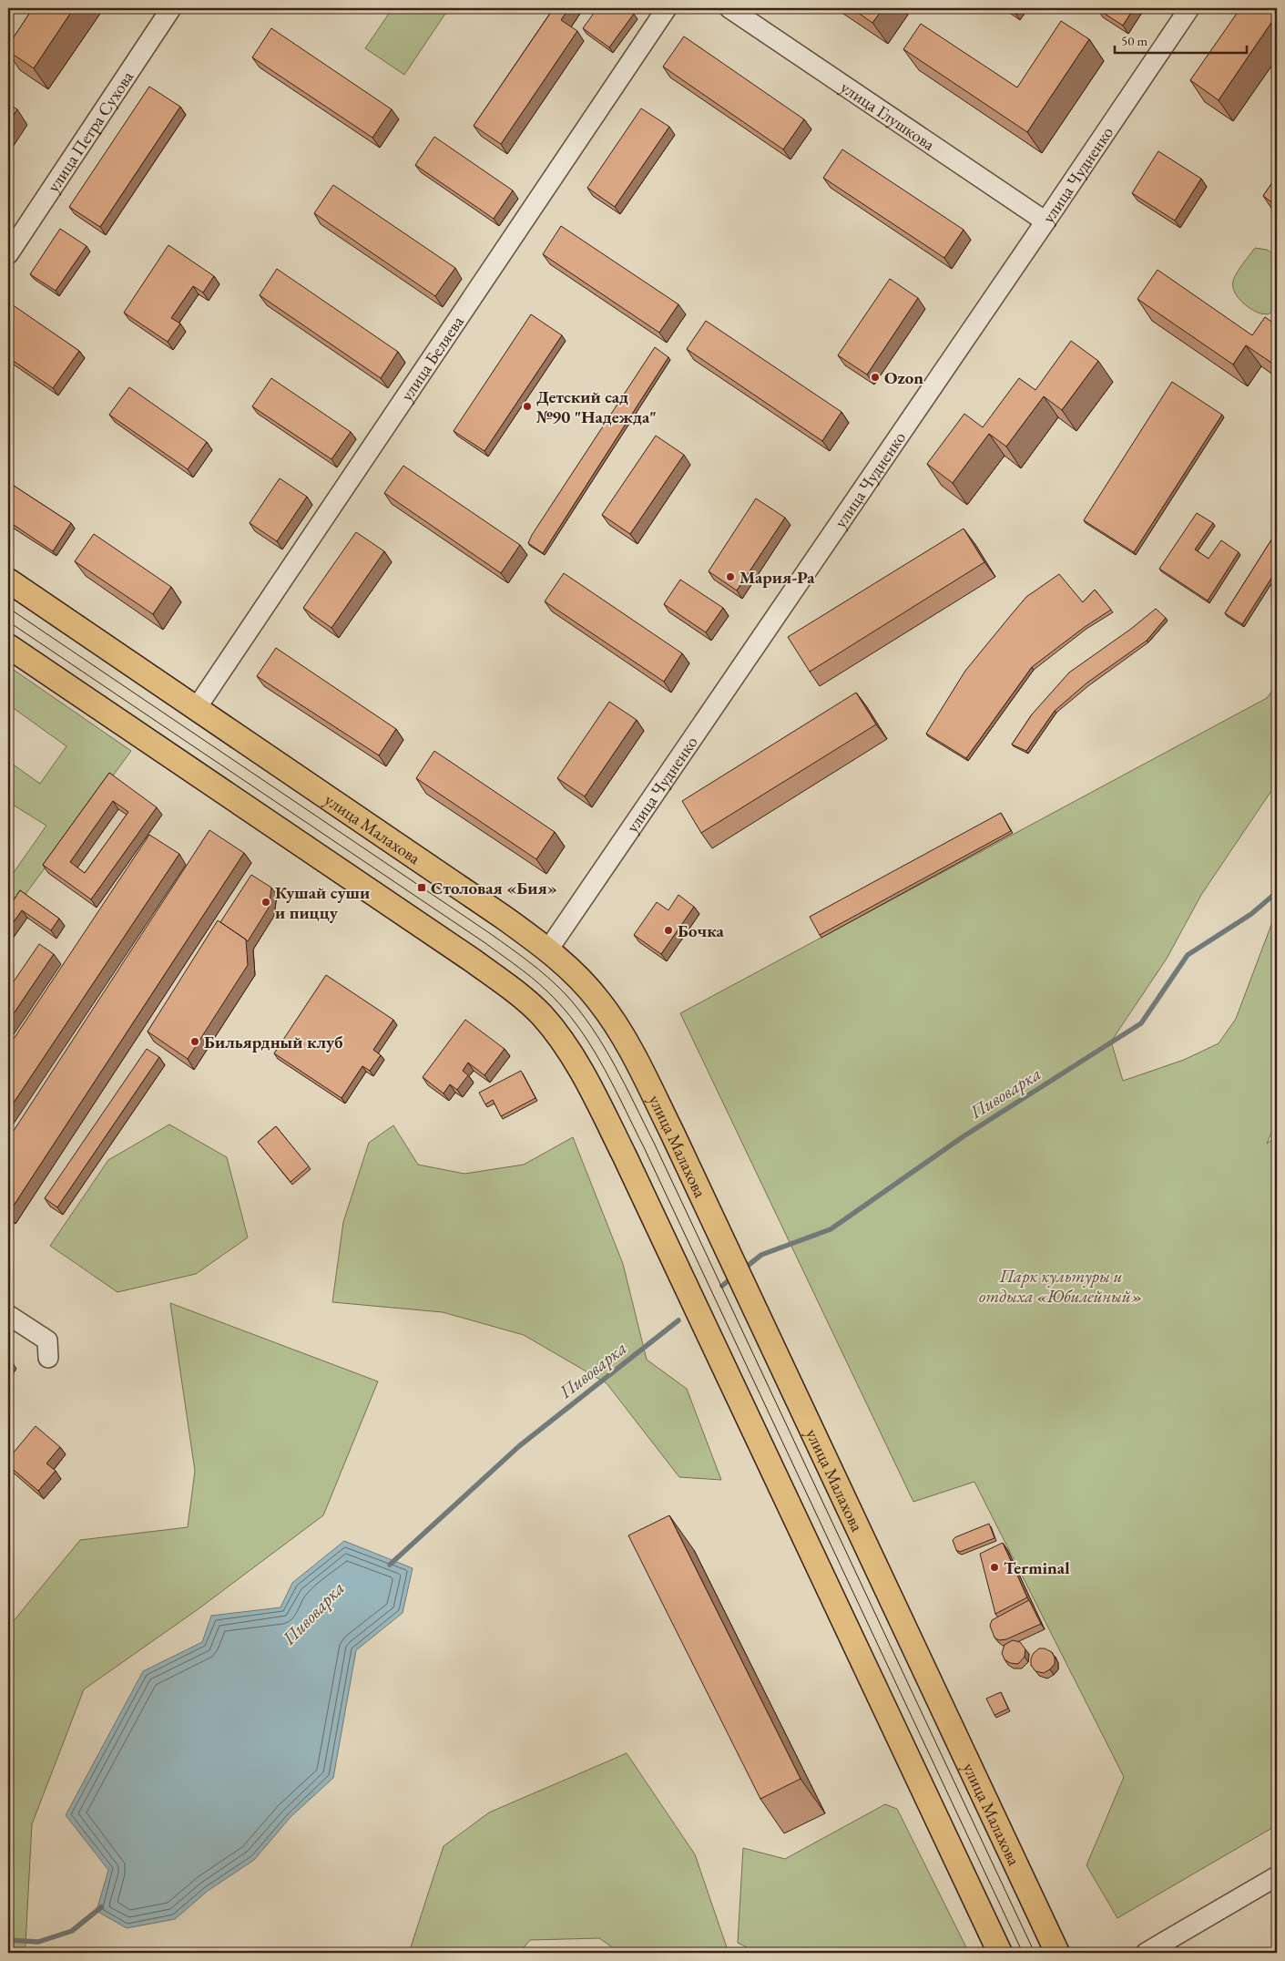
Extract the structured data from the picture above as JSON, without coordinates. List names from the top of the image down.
{
  "streets": {
    "main road": ["улица Малахова"],
    "street": [
      "улица Глушкова",
      "улица Петра Сухова",
      "улица Чудненко",
      "улица Беляева"
    ]
  },
  "crossings": [
    ["улица Глушкова", "улица Чудненко"],
    ["улица Чудненко", "улица Малахова"],
    ["улица Беляева", "улица Малахова"]
  ],
  "water": ["Пивоварка"],
  "parks": ["Парк культуры и отдыха «Юбилейный»"],
  "places": {
    "other": [
      "Ozon",
      "Детский сад №90 \"Надежда\"",
      "Мария-Ра",
      "Кушай суши и пиццу",
      "Бочка",
      "Бильярдный клуб",
      "Terminal"
    ],
    "transit": ["Столовая «Бия»"]
  },
  "scale_bar": "50 m"
}
